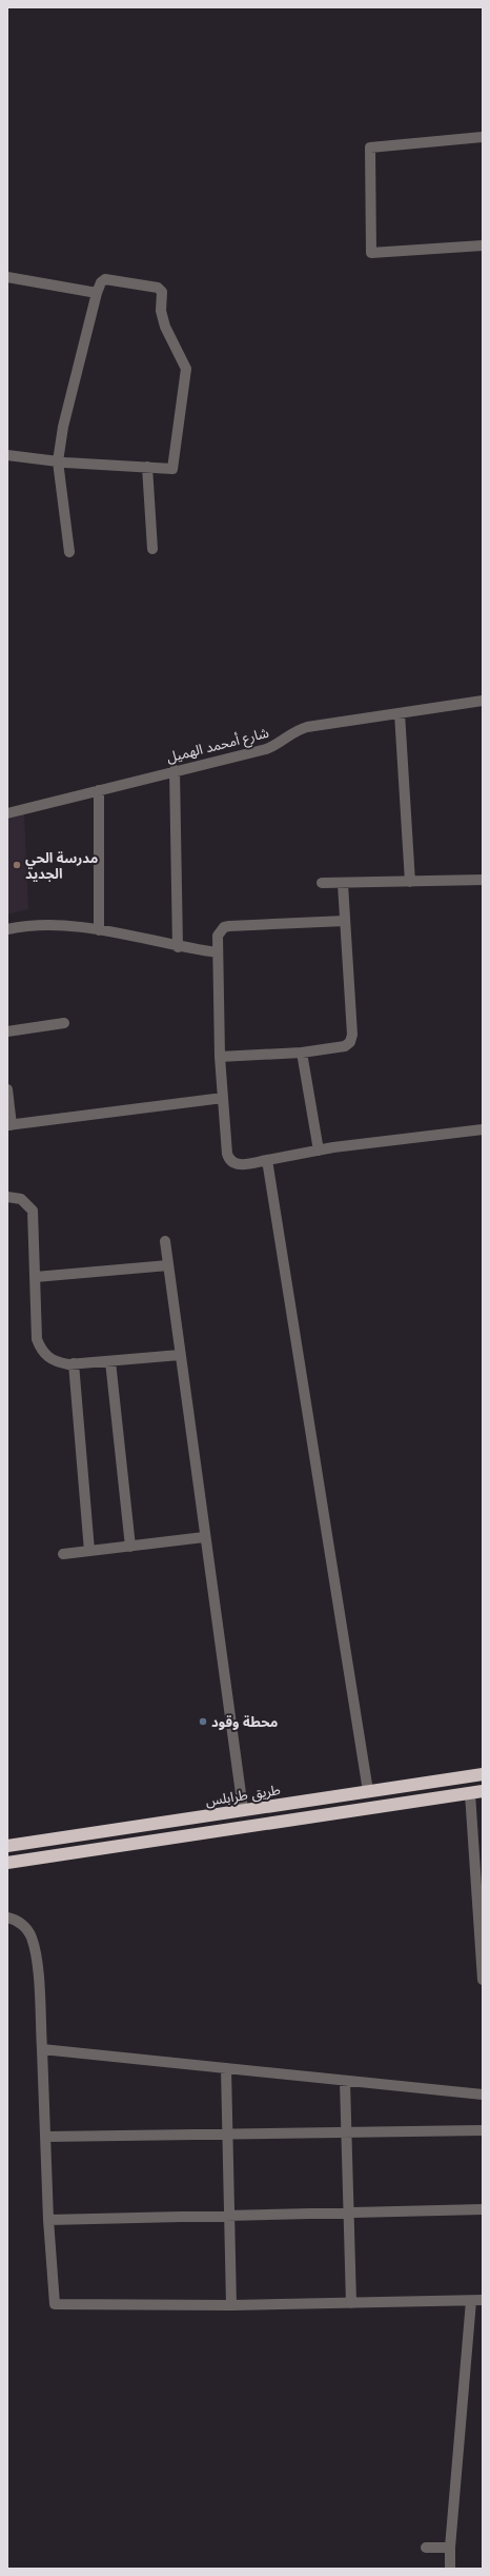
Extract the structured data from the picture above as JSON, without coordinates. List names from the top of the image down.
{
  "streets": {
    "highway": ["طريق طرابلس"],
    "street": ["شارع أمحمد الهميل"]
  },
  "places": ["مدرسة الحي الجديد", "محطة وقود"]
}
